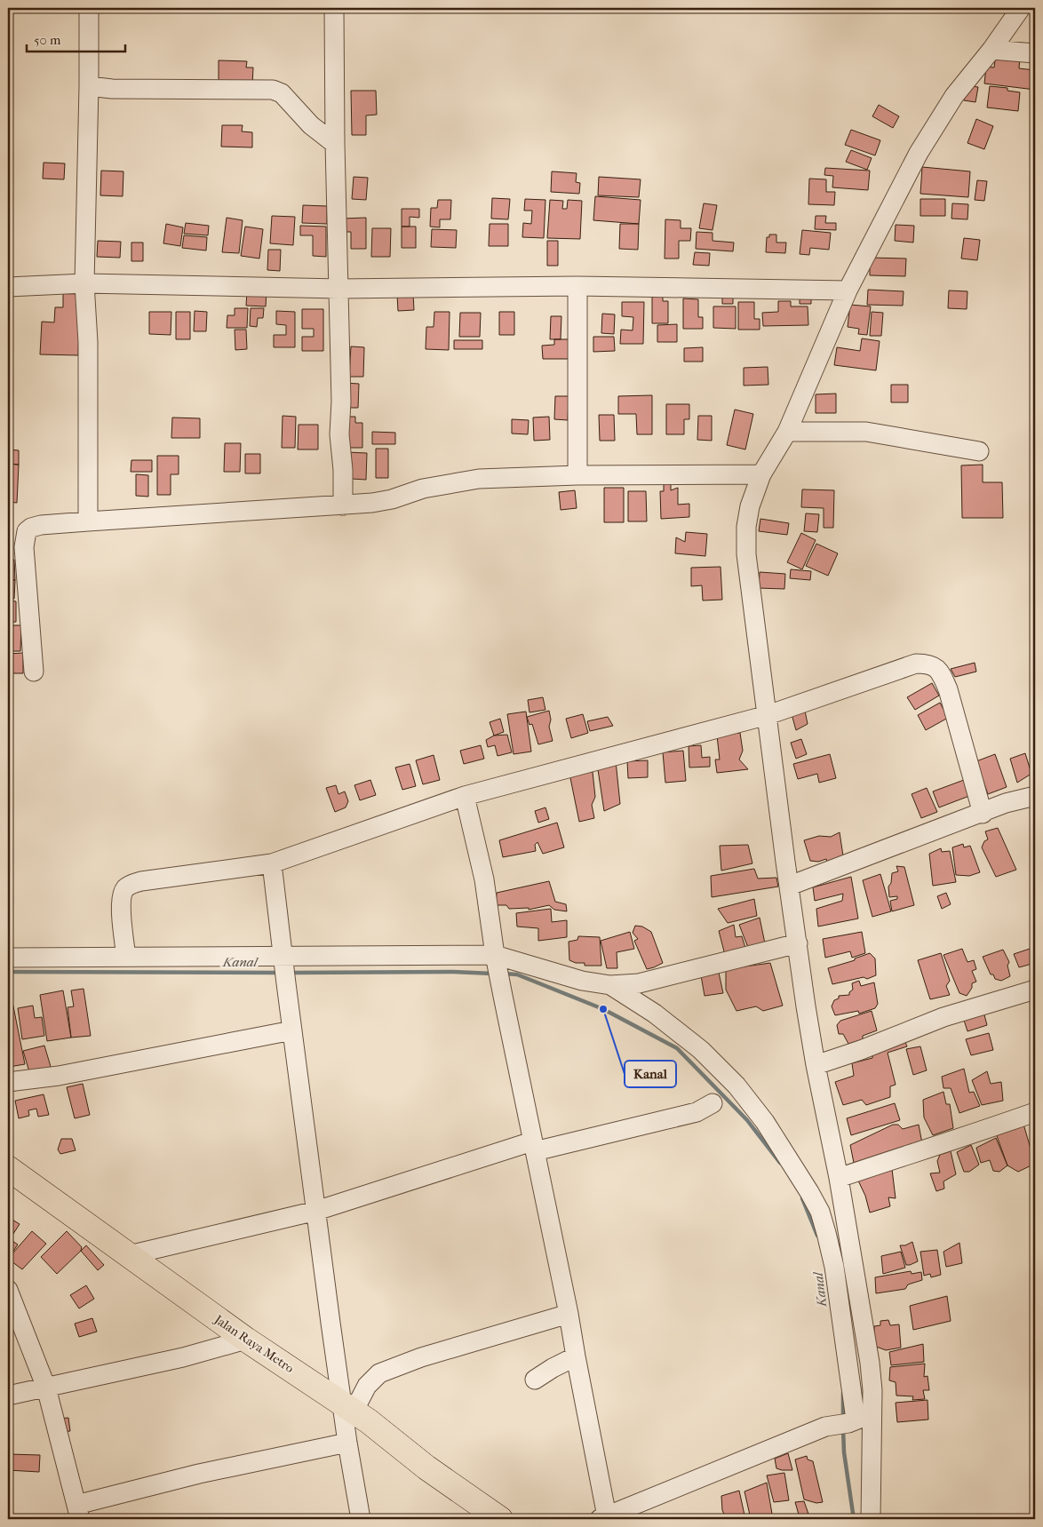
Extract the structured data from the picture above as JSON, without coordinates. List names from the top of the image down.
{
  "streets": {
    "highway": ["Jalan Raya Metro"]
  },
  "water": ["Kanal"],
  "places": ["Kanal"],
  "scale_bar": "50 m"
}
